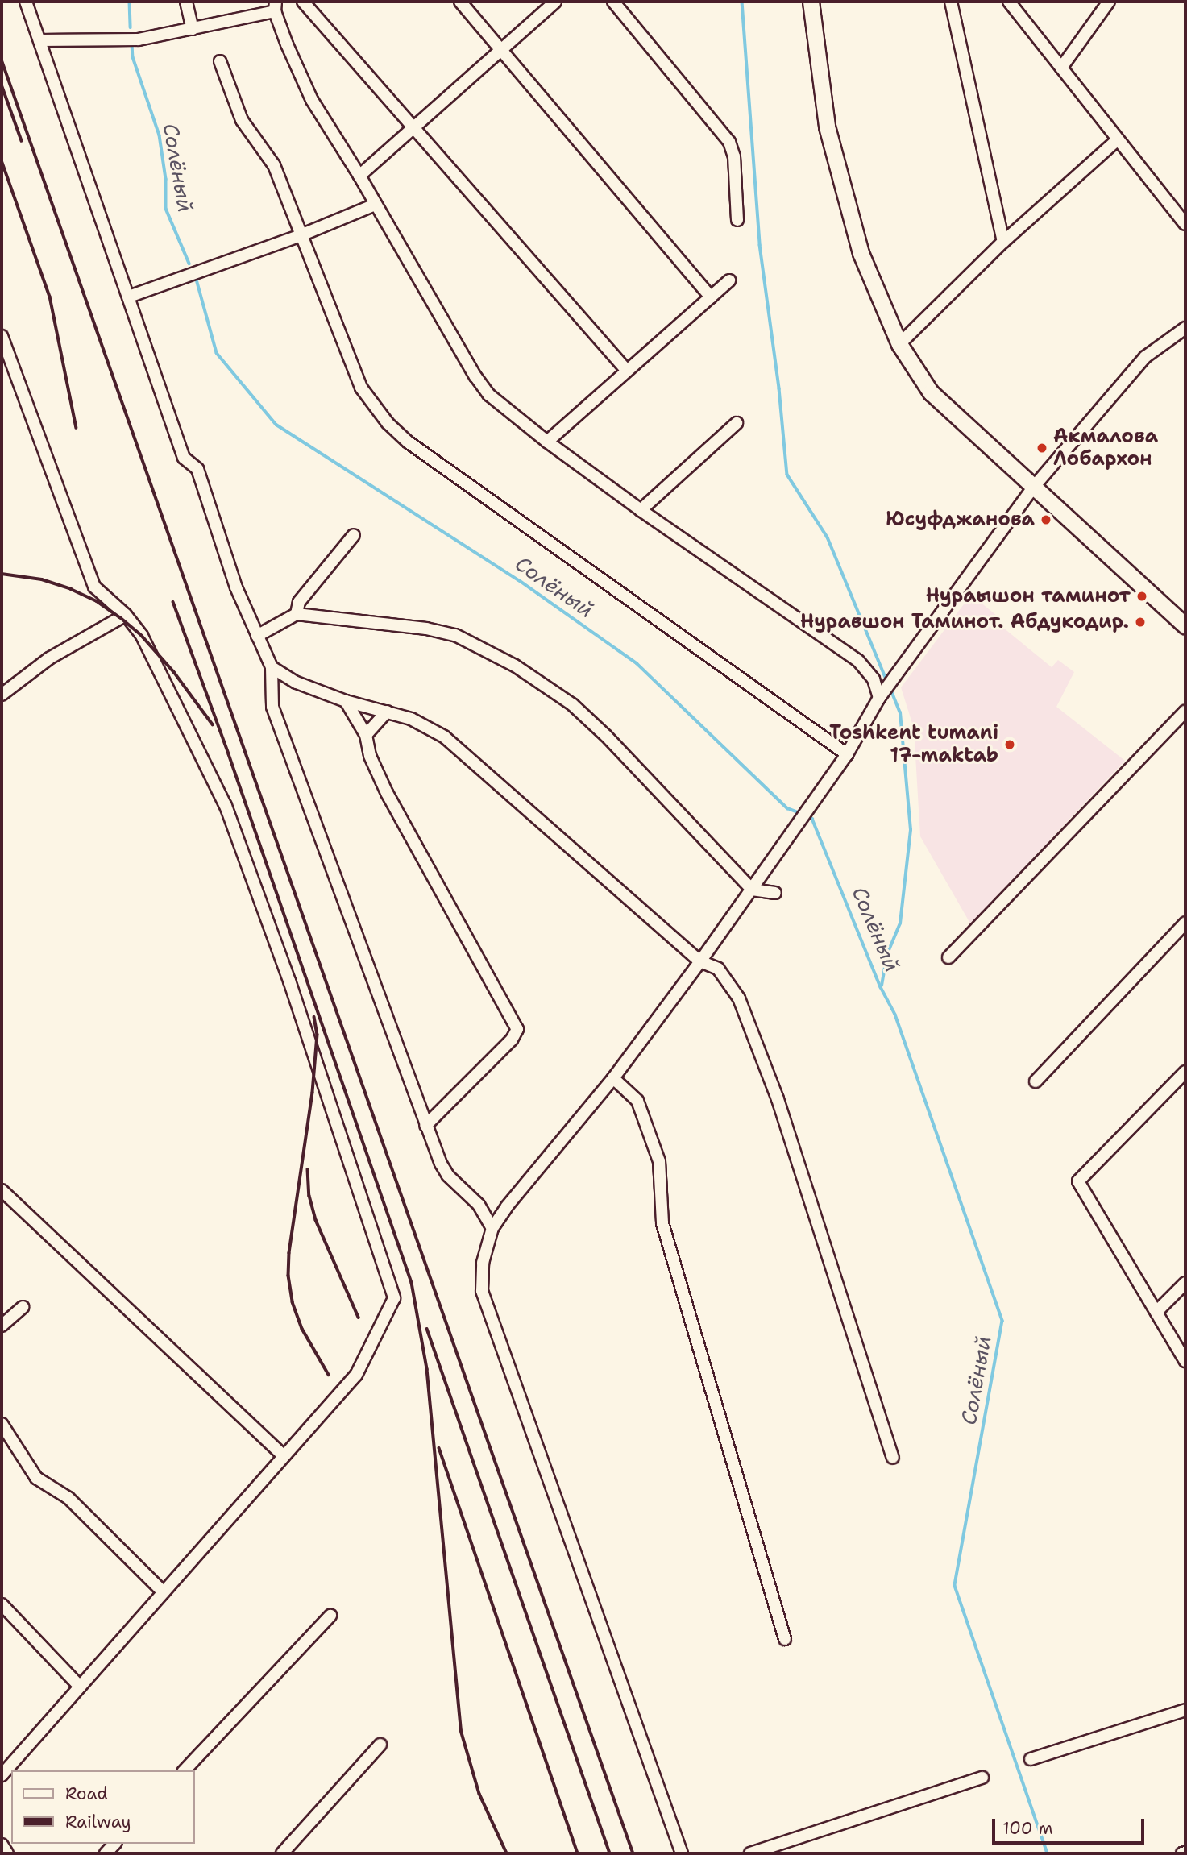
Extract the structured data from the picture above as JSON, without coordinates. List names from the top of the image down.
{
  "water": ["Солёный"],
  "places": [
    "Акмалова Лобархон",
    "Юсуфджанова",
    "Нураышон таминот",
    "Нуравшон Таминот. Абдукодир.",
    "Toshkent tumani 17-maktab"
  ],
  "legend": ["Road", "Railway"],
  "scale_bar": "100 m"
}
